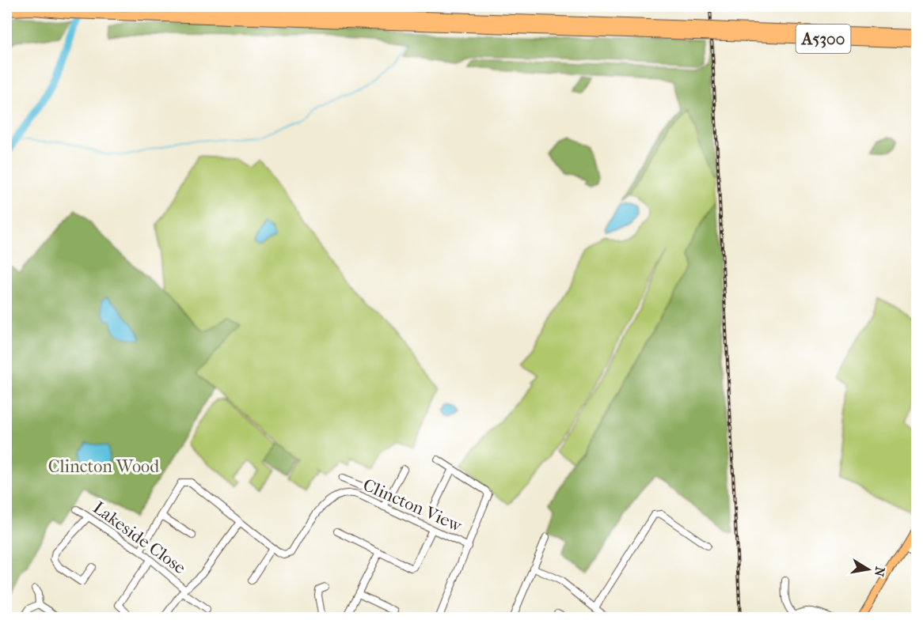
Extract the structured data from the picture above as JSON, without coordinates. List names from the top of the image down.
{
  "streets": {
    "highway": ["A5300"],
    "street": ["Clincton View", "Lakeside Close"]
  },
  "parks": ["Clincton Wood"],
  "north": "right"
}
